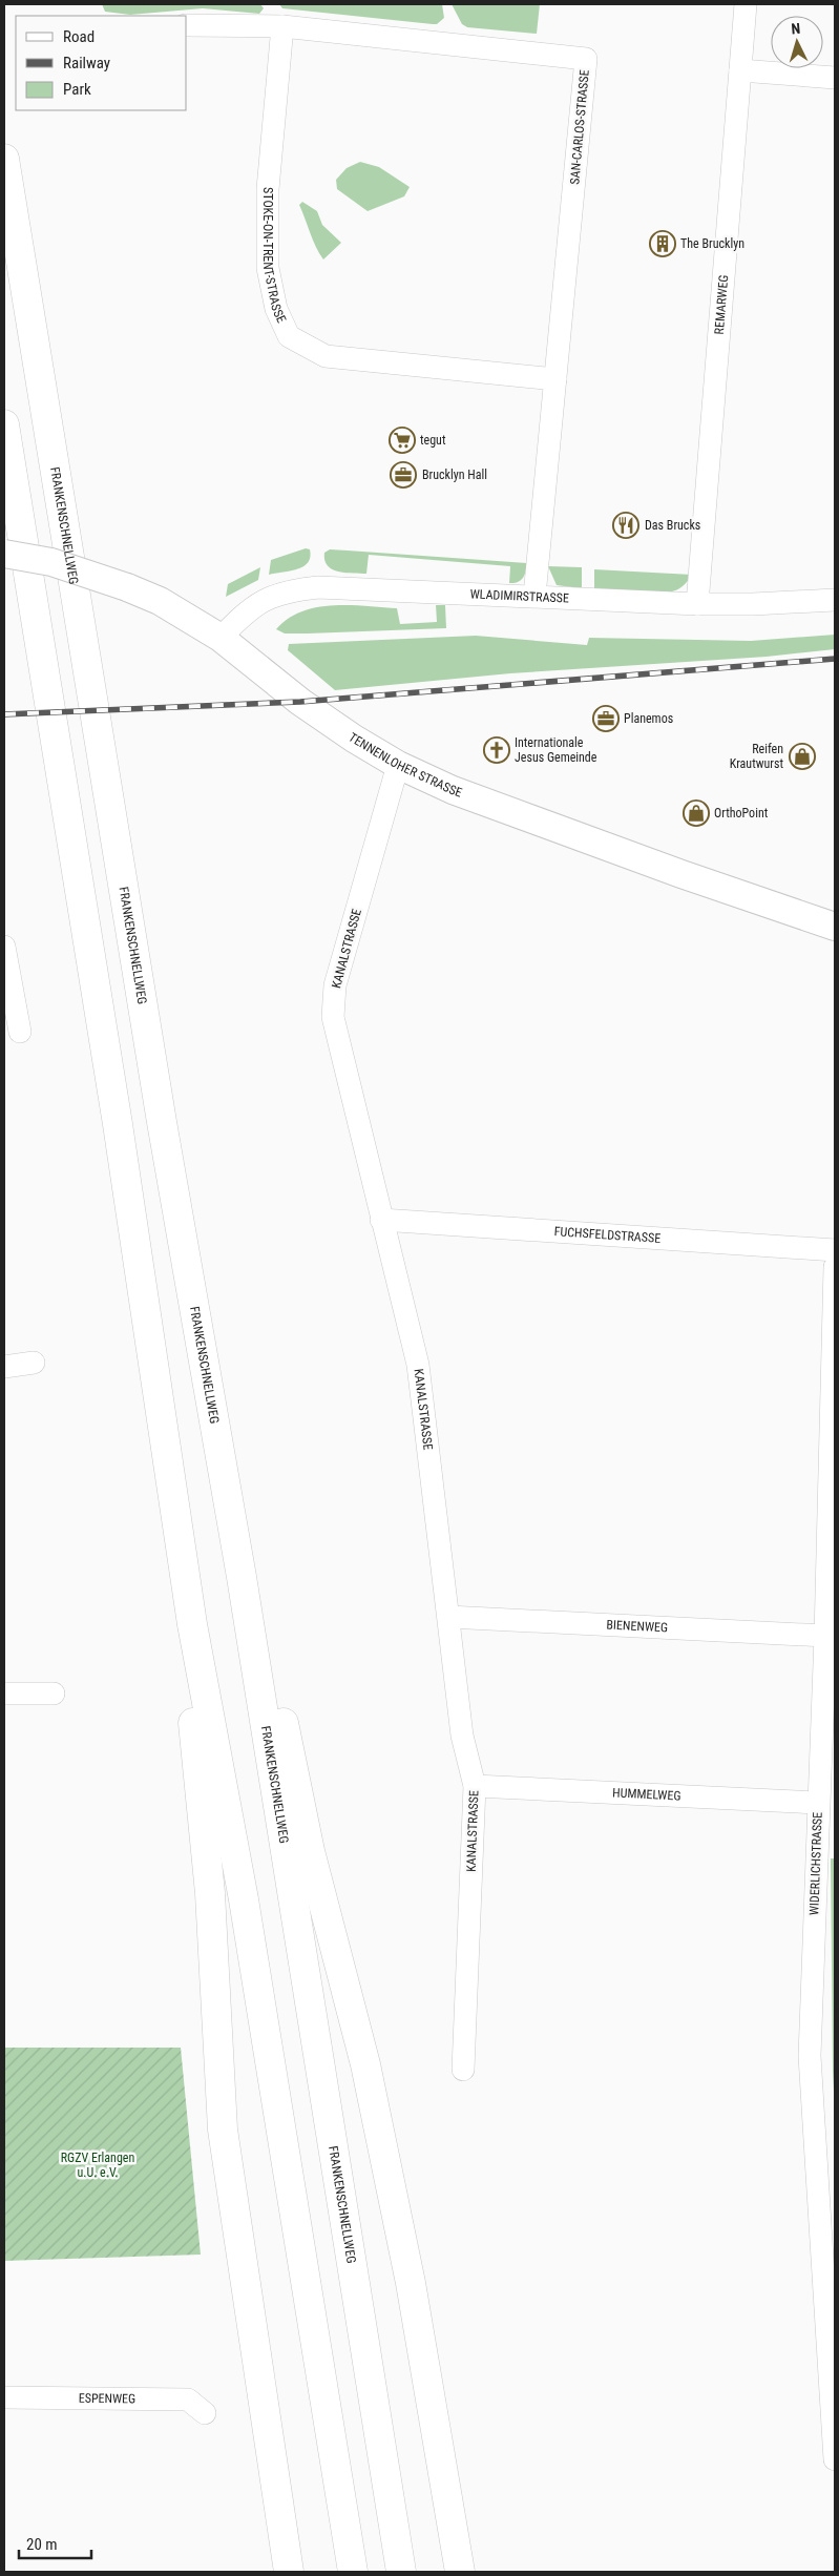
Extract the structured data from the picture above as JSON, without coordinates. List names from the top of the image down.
{
  "streets": {
    "highway": ["FRANKENSCHNELLWEG"],
    "street": [
      "SAN-CARLOS-STRASSE",
      "STOKE-ON-TRENT-STRASSE",
      "REMARWEG",
      "WLADIMIRSTRASSE",
      "TENNENLOHER STRASSE",
      "KANALSTRASSE",
      "FUCHSFELDSTRASSE",
      "BIENENWEG",
      "HUMMELWEG",
      "WIDERLICHSTRASSE",
      "ESPENWEG"
    ]
  },
  "crossings": [
    ["SAN-CARLOS-STRASSE", "STOKE-ON-TRENT-STRASSE"],
    ["SAN-CARLOS-STRASSE", "WLADIMIRSTRASSE"],
    ["REMARWEG", "WLADIMIRSTRASSE"],
    ["WLADIMIRSTRASSE", "TENNENLOHER STRASSE"],
    ["TENNENLOHER STRASSE", "KANALSTRASSE"],
    ["KANALSTRASSE", "FUCHSFELDSTRASSE"],
    ["KANALSTRASSE", "BIENENWEG"],
    ["KANALSTRASSE", "HUMMELWEG"],
    ["BIENENWEG", "WIDERLICHSTRASSE"],
    ["HUMMELWEG", "WIDERLICHSTRASSE"]
  ],
  "parks": ["RGZV Erlangen u.U. e.V."],
  "places": {
    "building": ["The Brucklyn"],
    "supermarket": ["tegut"],
    "office": ["Brucklyn Hall", "Planemos"],
    "restaurant": ["Das Brucks"],
    "church": ["Internationale Jesus Gemeinde"],
    "shop": ["Reifen Krautwurst", "OrthoPoint"]
  },
  "legend": ["Road", "Railway", "Park"],
  "scale_bar": "20 m",
  "north": "top"
}
